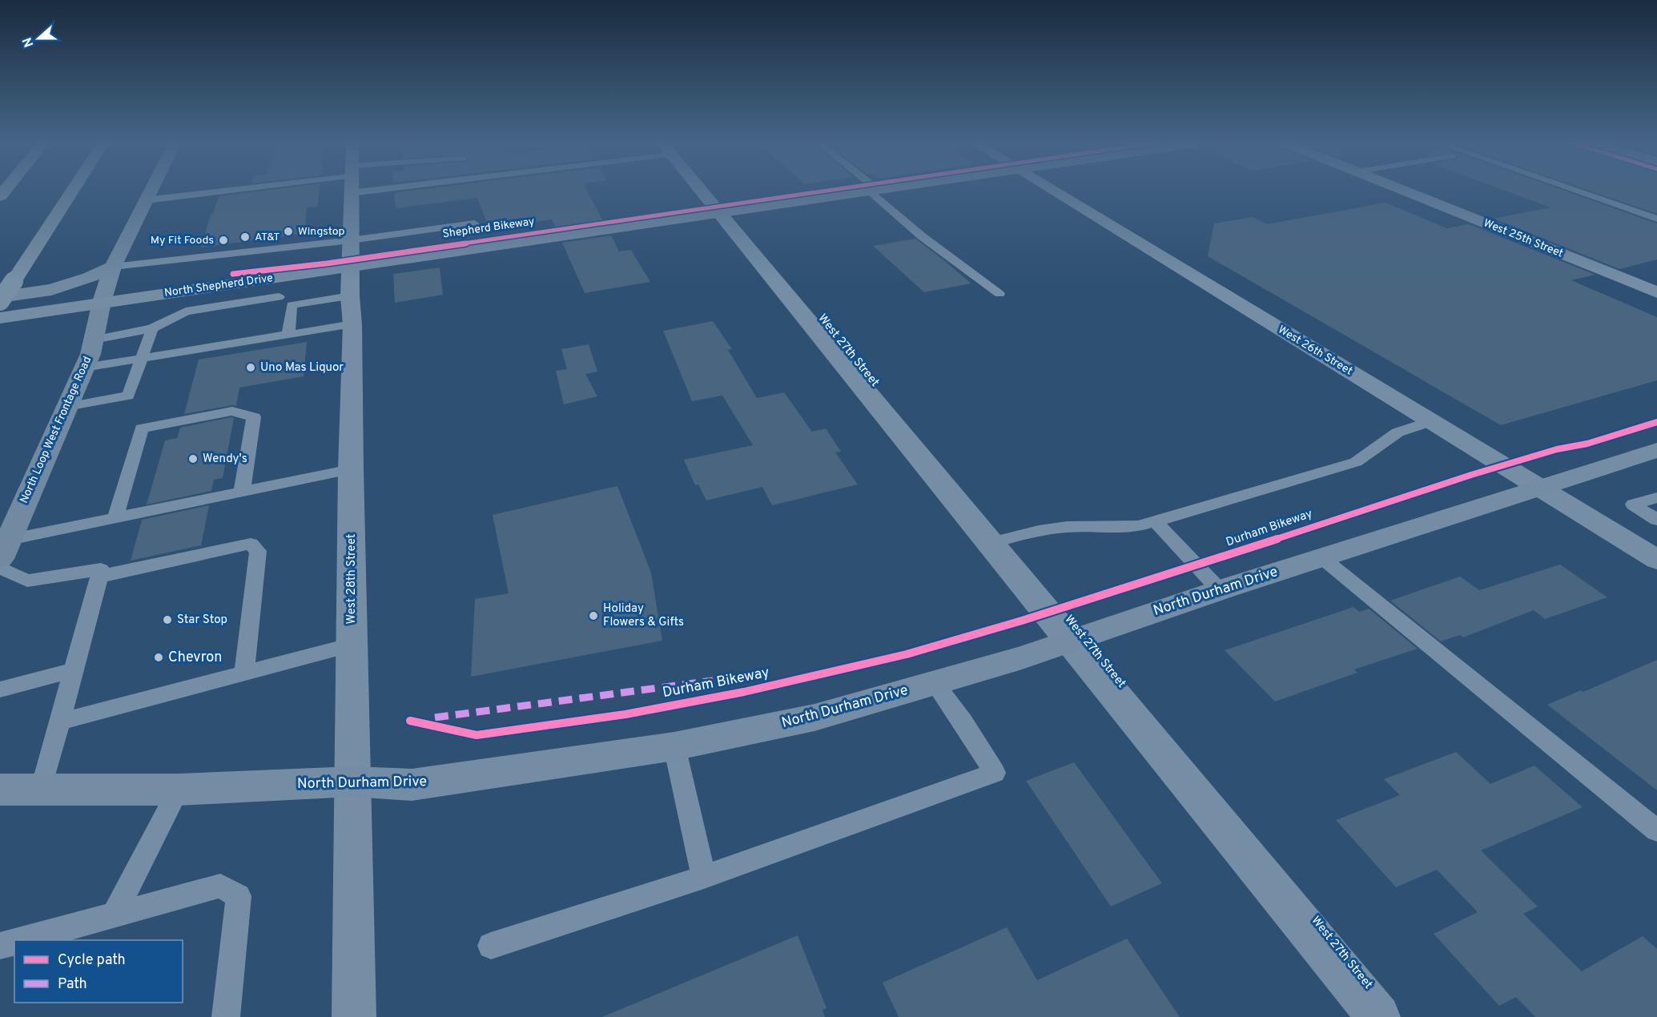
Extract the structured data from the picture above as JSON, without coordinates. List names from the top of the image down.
{
  "streets": {
    "main road": ["North Shepherd Drive", "North Loop West Frontage Road", "North Durham Drive"],
    "street": [
      "West 25th Street",
      "West 27th Street",
      "West 26th Street",
      "West 28th Street"
    ],
    "cycle path": ["Shepherd Bikeway", "Durham Bikeway"]
  },
  "crossings": [
    ["North Shepherd Drive", "West 27th Street"],
    ["North Shepherd Drive", "North Loop West Frontage Road"],
    ["North Shepherd Drive", "West 28th Street"],
    ["West 27th Street", "North Durham Drive"],
    ["West 26th Street", "North Durham Drive"],
    ["West 28th Street", "North Durham Drive"]
  ],
  "places": [
    "Wingstop",
    "AT&T",
    "My Fit Foods",
    "Uno Mas Liquor",
    "Wendy's",
    "Holiday Flowers & Gifts",
    "Star Stop",
    "Chevron"
  ],
  "legend": ["Cycle path", "Path"],
  "north": "left"
}
